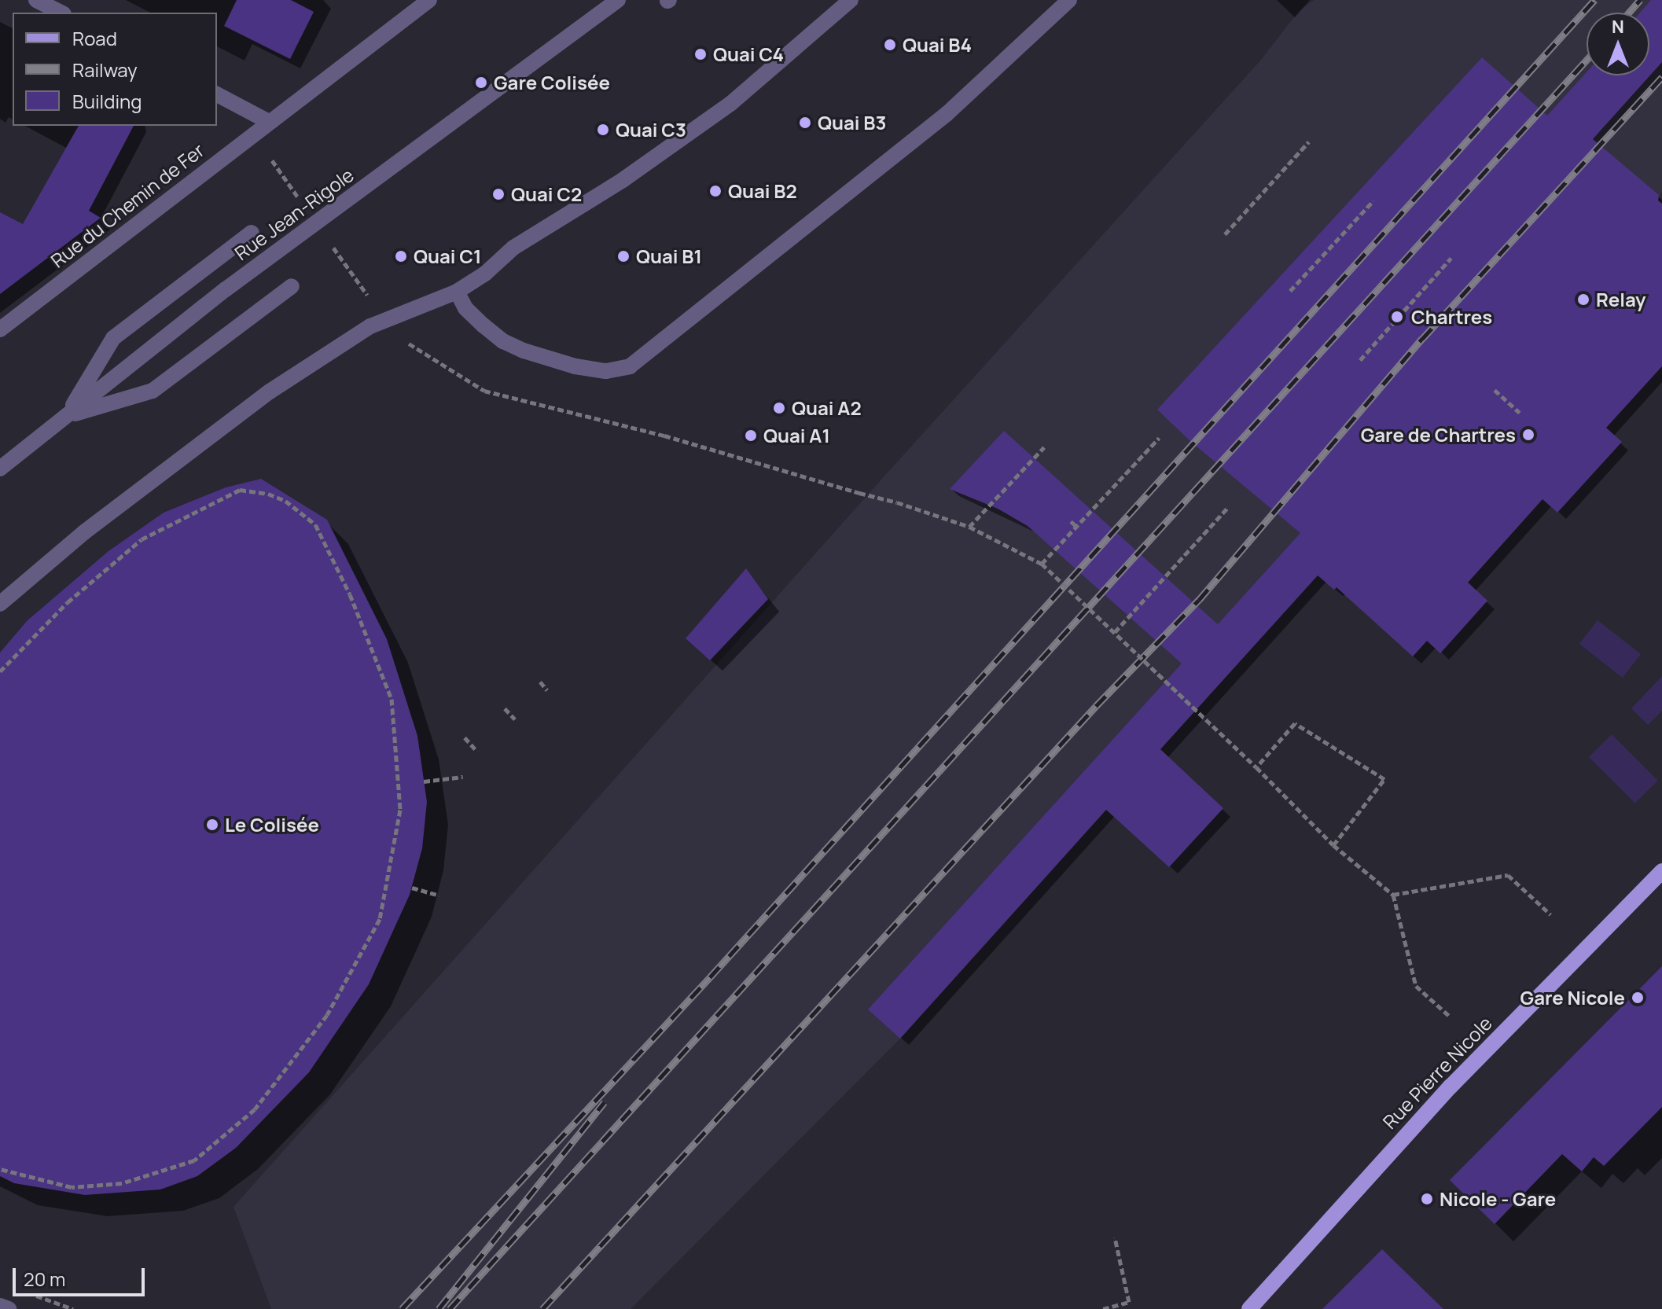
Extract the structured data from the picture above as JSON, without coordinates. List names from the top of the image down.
{
  "streets": {
    "main road": ["Rue Pierre Nicole"],
    "street": ["Rue du Chemin de Fer", "Rue Jean-Rigole"]
  },
  "places": [
    "Quai B4",
    "Quai C4",
    "Gare Colisée",
    "Quai B3",
    "Quai C3",
    "Quai B2",
    "Quai C2",
    "Quai C1",
    "Quai B1",
    "Relay",
    "Chartres",
    "Quai A2",
    "Gare de Chartres",
    "Quai A1",
    "Le Colisée",
    "Gare Nicole",
    "Nicole - Gare"
  ],
  "legend": ["Road", "Railway", "Building"],
  "scale_bar": "20 m",
  "north": "top"
}
